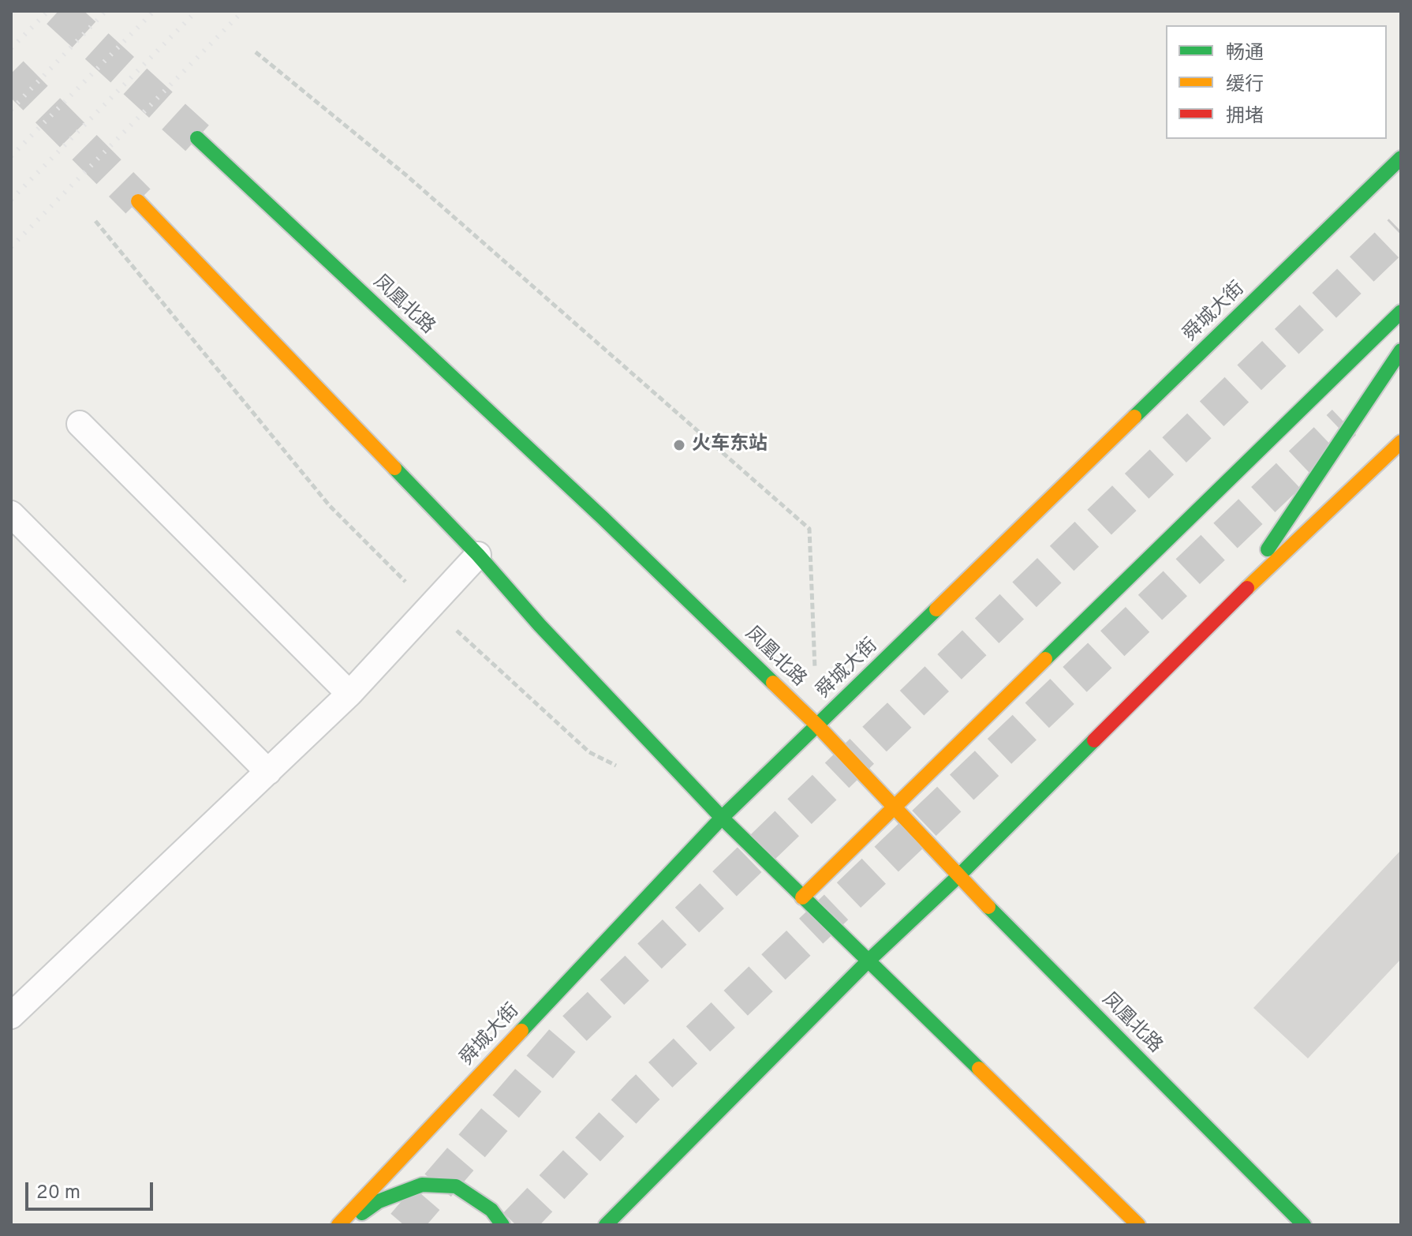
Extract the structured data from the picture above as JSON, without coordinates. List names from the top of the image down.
{
  "streets": {
    "main road": ["凤凰北路", "舜城大街"]
  },
  "crossings": [
    ["凤凰北路", "舜城大街"]
  ],
  "places": ["火车东站"],
  "legend": ["畅通", "缓行", "拥堵"],
  "scale_bar": "20 m"
}
